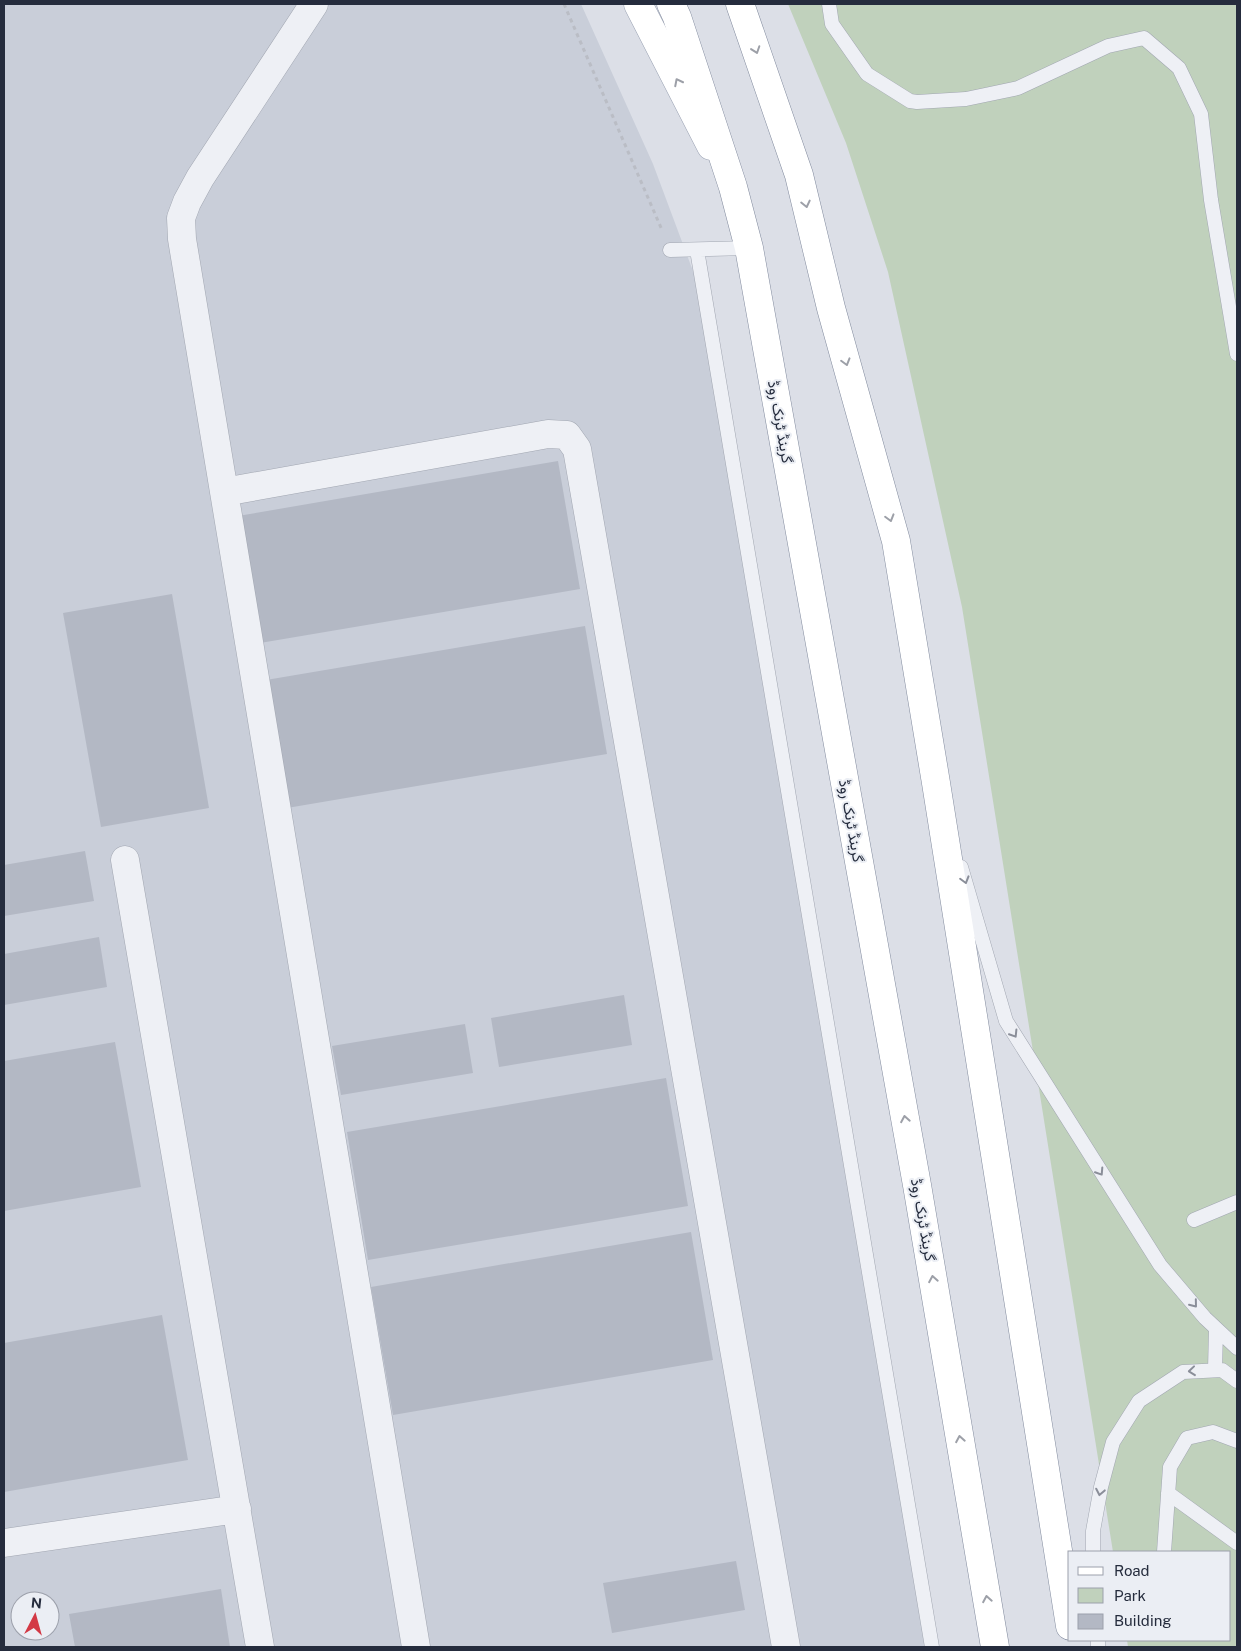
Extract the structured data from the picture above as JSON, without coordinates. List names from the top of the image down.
{
  "streets": {
    "main road": ["گرینڈ ٹرنک روڈ"]
  },
  "legend": ["Road", "Park", "Building"],
  "north": "top"
}
